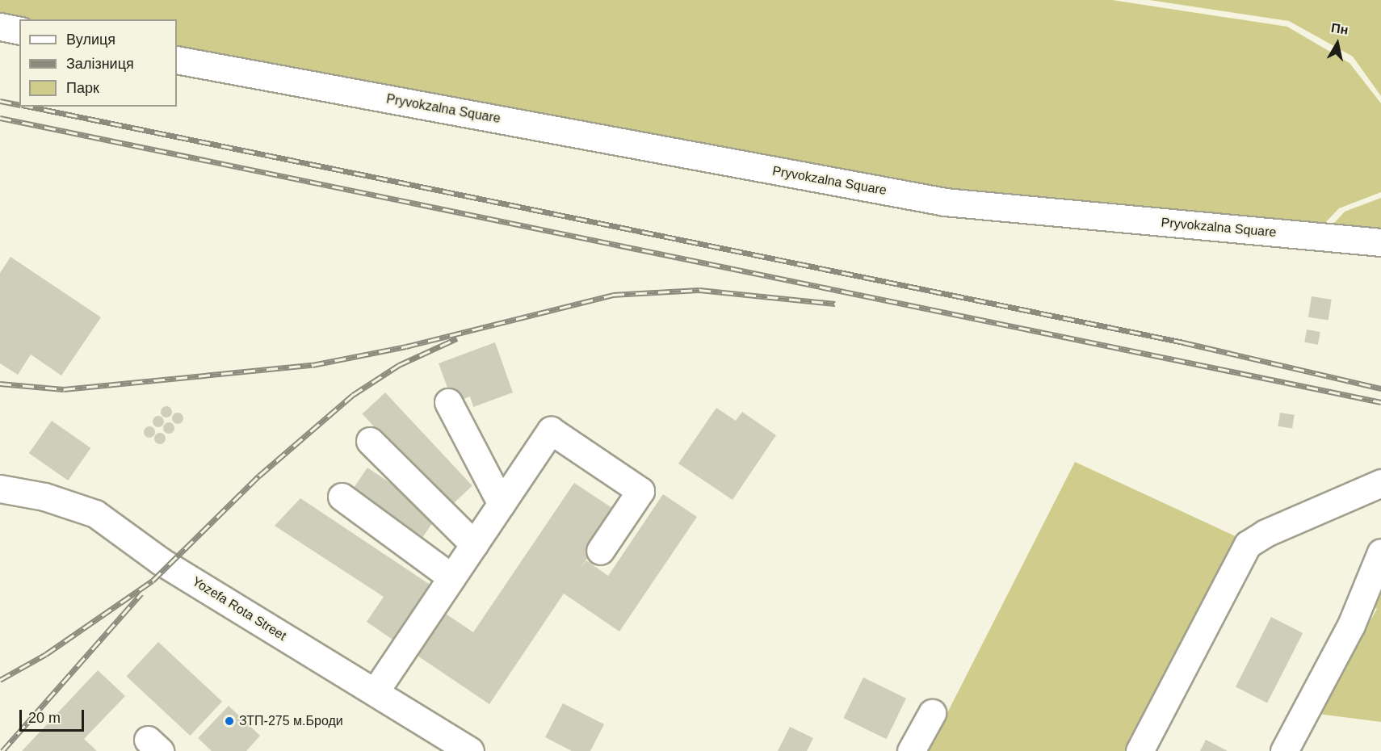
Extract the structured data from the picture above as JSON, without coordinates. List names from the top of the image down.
{
  "streets": {
    "street": ["Pryvokzalna Square", "Yozefa Rota Street"]
  },
  "places": ["ЗТП-275 м.Броди"],
  "legend": ["Вулиця", "Залізниця", "Парк"],
  "scale_bar": "20 m",
  "north": "top"
}
